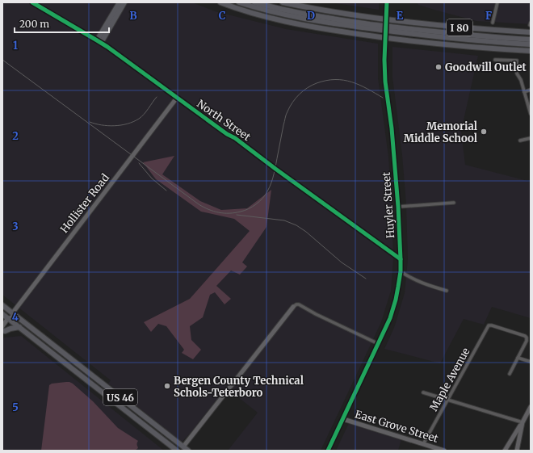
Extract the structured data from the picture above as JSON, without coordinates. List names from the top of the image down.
{
  "streets": {
    "highway": ["I 80", "US 46"],
    "street": [
      "North Street",
      "Hollister Road",
      "Huyler Street",
      "Maple Avenue",
      "East Grove Street"
    ]
  },
  "crossings": [
    ["North Street", "Hollister Road"],
    ["North Street", "Huyler Street"],
    ["Hollister Road", "US 46"],
    ["Huyler Street", "East Grove Street"],
    ["Maple Avenue", "East Grove Street"]
  ],
  "places": ["Goodwill Outlet", "Memorial Middle School", "Bergen County Technical Schols-Teterboro"],
  "scale_bar": "200 m",
  "grid": {
    "columns": [
      "B",
      "C",
      "D",
      "E",
      "F"
    ],
    "rows": [
      "1",
      "2",
      "3",
      "4",
      "5"
    ]
  }
}
